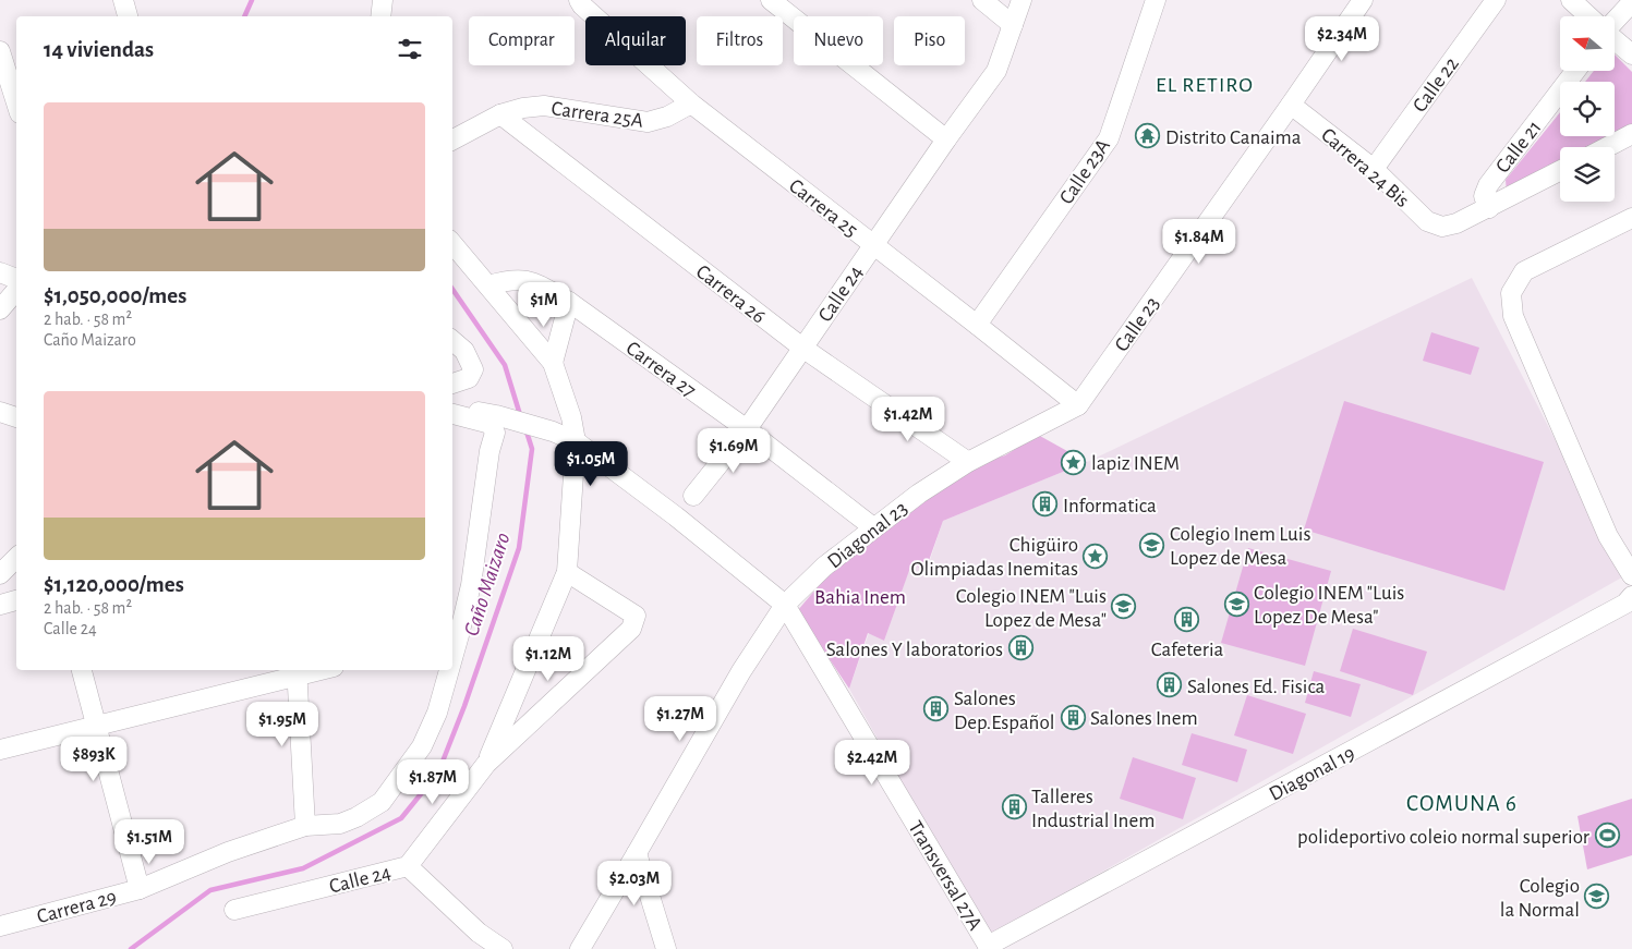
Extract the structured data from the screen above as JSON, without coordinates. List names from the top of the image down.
{
  "streets": {
    "street": [
      "Calle 22",
      "Carrera 25A",
      "Calle 21",
      "Carrera 24 Bis",
      "Calle 23A",
      "Carrera 25",
      "Carrera 26",
      "Calle 24",
      "Calle 23",
      "Carrera 27",
      "Diagonal 23",
      "Diagonal 19",
      "Transversal 27A",
      "Carrera 29"
    ]
  },
  "crossings": [
    ["Calle 22", "Carrera 24 Bis"],
    ["Carrera 25A", "Carrera 25"],
    ["Carrera 25A", "Carrera 26"],
    ["Calle 21", "Carrera 24 Bis"],
    ["Carrera 24 Bis", "Calle 23"],
    ["Calle 23A", "Carrera 25"],
    ["Carrera 25", "Calle 24"],
    ["Carrera 25", "Calle 23"],
    ["Carrera 25", "Diagonal 23"],
    ["Carrera 26", "Calle 24"],
    ["Carrera 26", "Diagonal 23"],
    ["Calle 24", "Carrera 27"],
    ["Calle 23", "Diagonal 23"],
    ["Carrera 27", "Diagonal 23"],
    ["Diagonal 23", "Transversal 27A"],
    ["Diagonal 19", "Transversal 27A"]
  ],
  "districts": ["EL RETIRO", "COMUNA 6"],
  "water": ["Caño Maizaro"],
  "parks": ["Bahia Inem"],
  "places": {
    "temple": ["Distrito Canaima"],
    "place": ["lapiz INEM", "Chigüiro Olimpiadas Inemitas"],
    "building": [
      "Informatica",
      "Cafeteria",
      "Salones Y laboratorios",
      "Salones Ed. Fisica",
      "Salones Dep.Español",
      "Salones Inem",
      "Talleres Industrial Inem"
    ],
    "school or university": [
      "Colegio Inem Luis Lopez de Mesa",
      "Colegio INEM \"Luis Lopez De Mesa\"",
      "Colegio INEM \"Luis Lopez de Mesa\"",
      "Colegio la Normal"
    ],
    "sports": ["polideportivo coleio normal superior"]
  },
  "north": "left",
  "page": {
    "price": [
      "$2.34M",
      "$1.84M",
      "$1M",
      "$1.42M",
      "$1.69M",
      "$1.05M",
      "$1.12M",
      "$1.27M",
      "$1.95M",
      "$893K",
      "$2.42M",
      "$1.87M",
      "$1.51M",
      "$2.03M"
    ],
    "chip": [
      "Comprar",
      "Alquilar",
      "Filtros",
      "Nuevo",
      "Piso"
    ],
    "heading": "14 viviendas",
    "list": [
      {
        "name": "$1,050,000/mes",
        "note": "2 hab. · 58 m² · Caño Maizaro"
      },
      {
        "name": "$1,120,000/mes",
        "note": "2 hab. · 58 m² · Calle 24"
      }
    ]
  }
}
